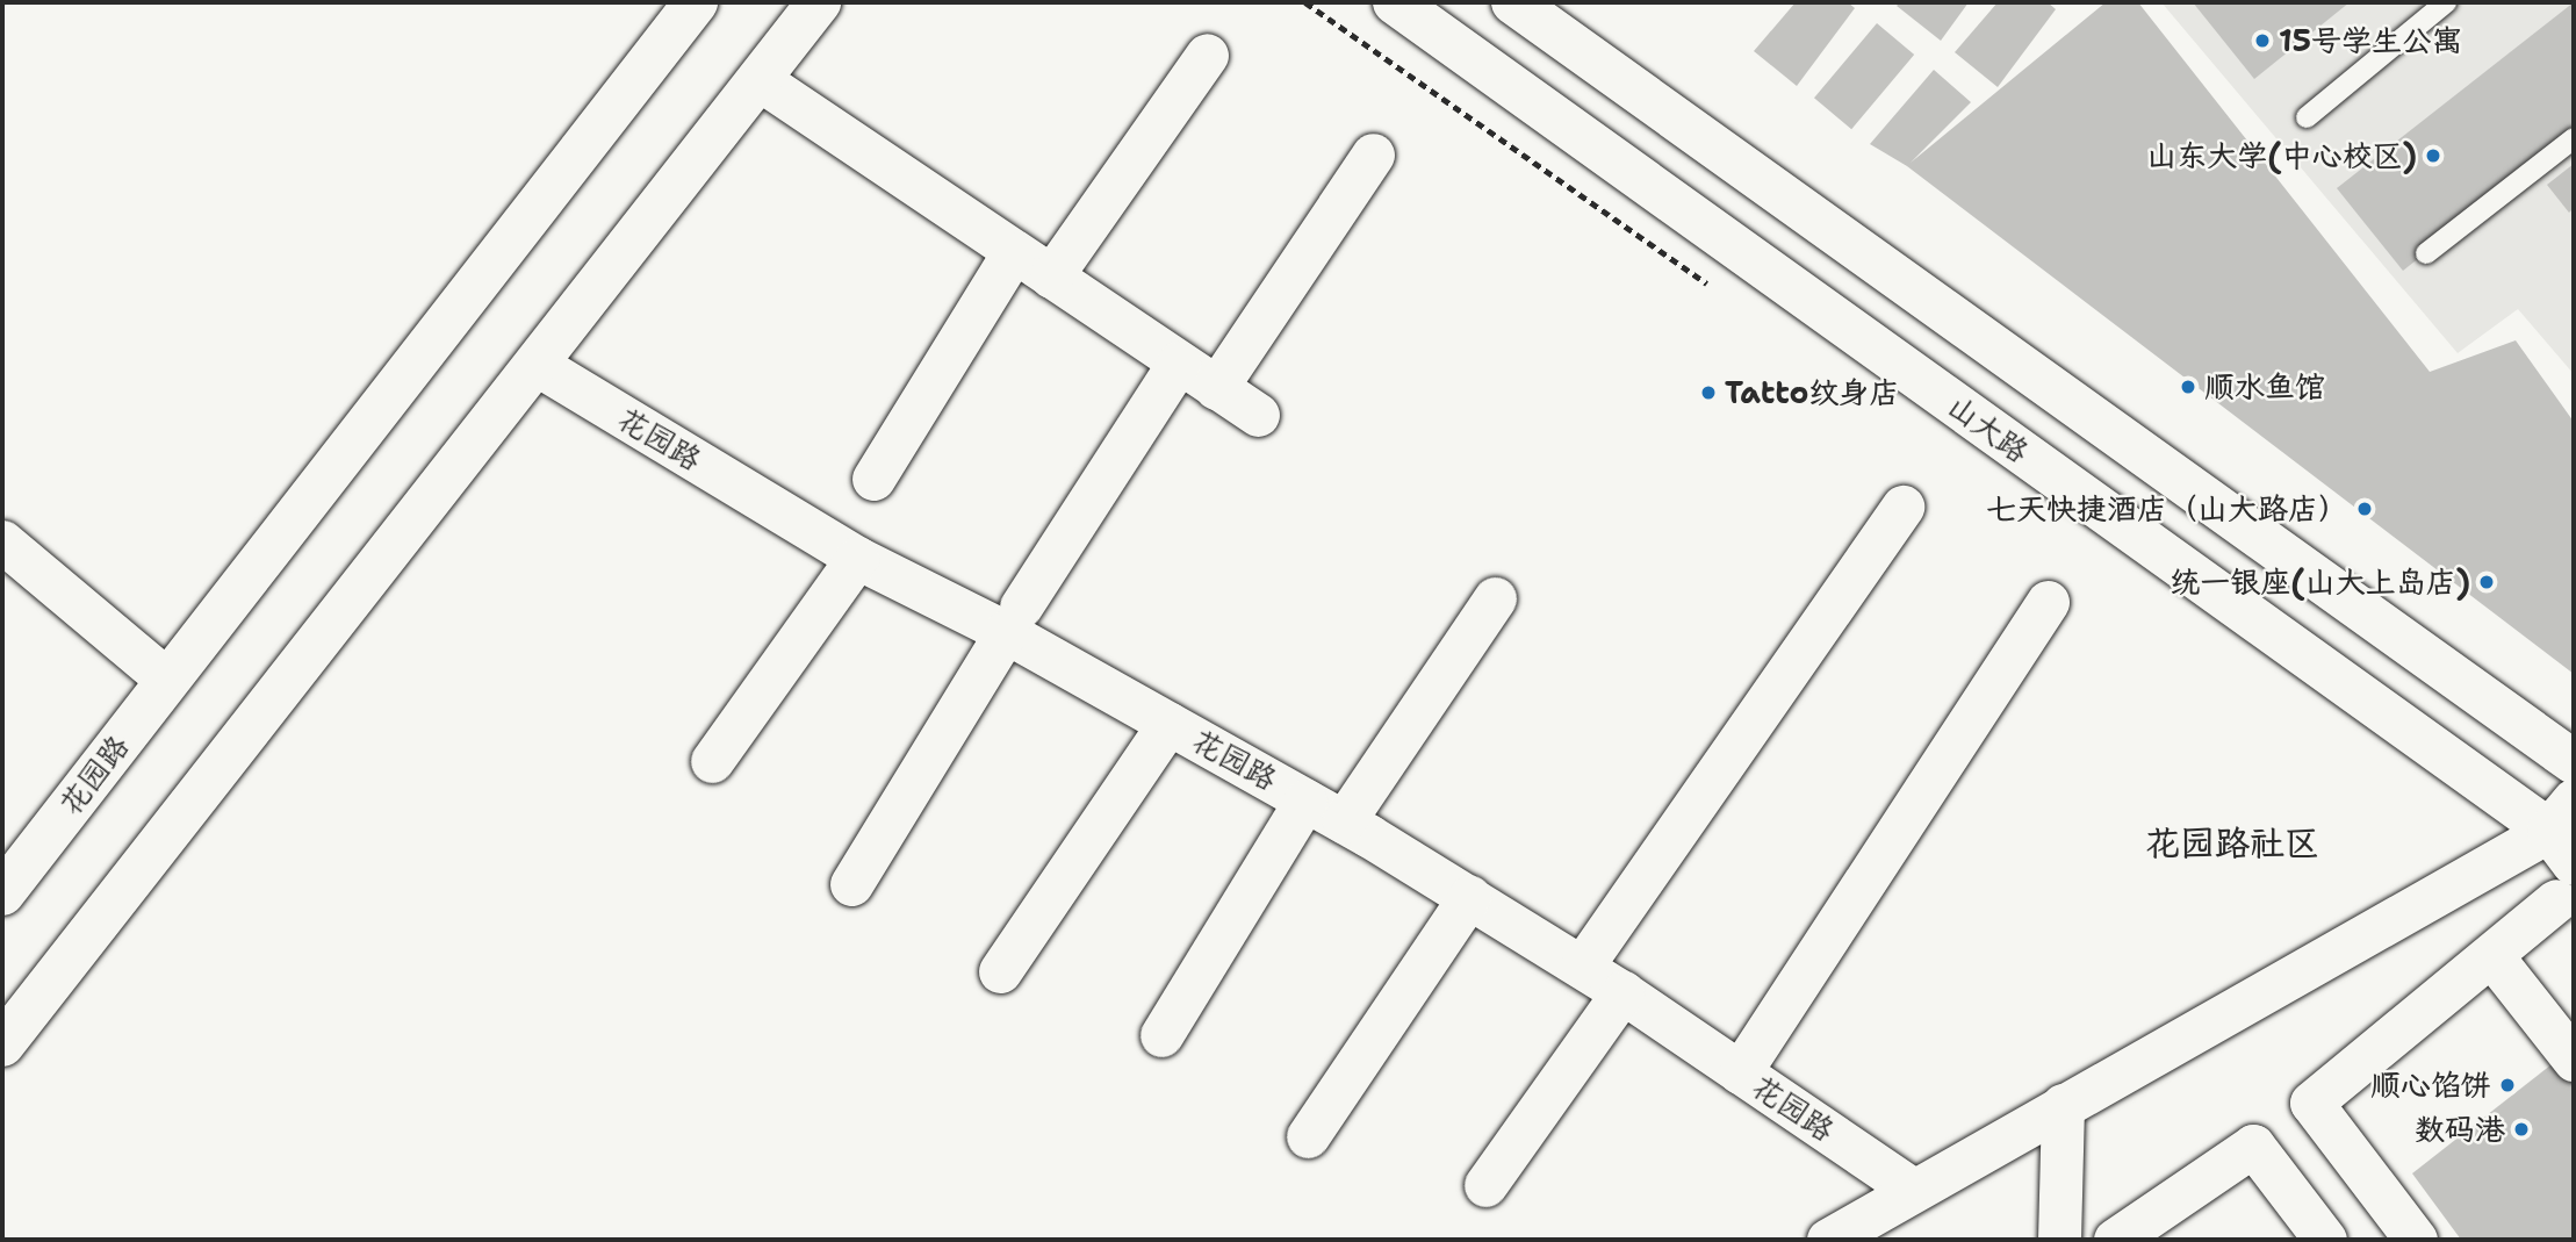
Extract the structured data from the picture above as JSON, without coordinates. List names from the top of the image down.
{
  "streets": {
    "main road": ["山大路", "花园路"]
  },
  "districts": ["花园路社区"],
  "places": [
    "15号学生公寓",
    "山东大学(中心校区)",
    "顺水鱼馆",
    "Tatto纹身店",
    "七天快捷酒店（山大路店）",
    "统一银座(山大上岛店)",
    "顺心馅饼",
    "数码港"
  ]
}
